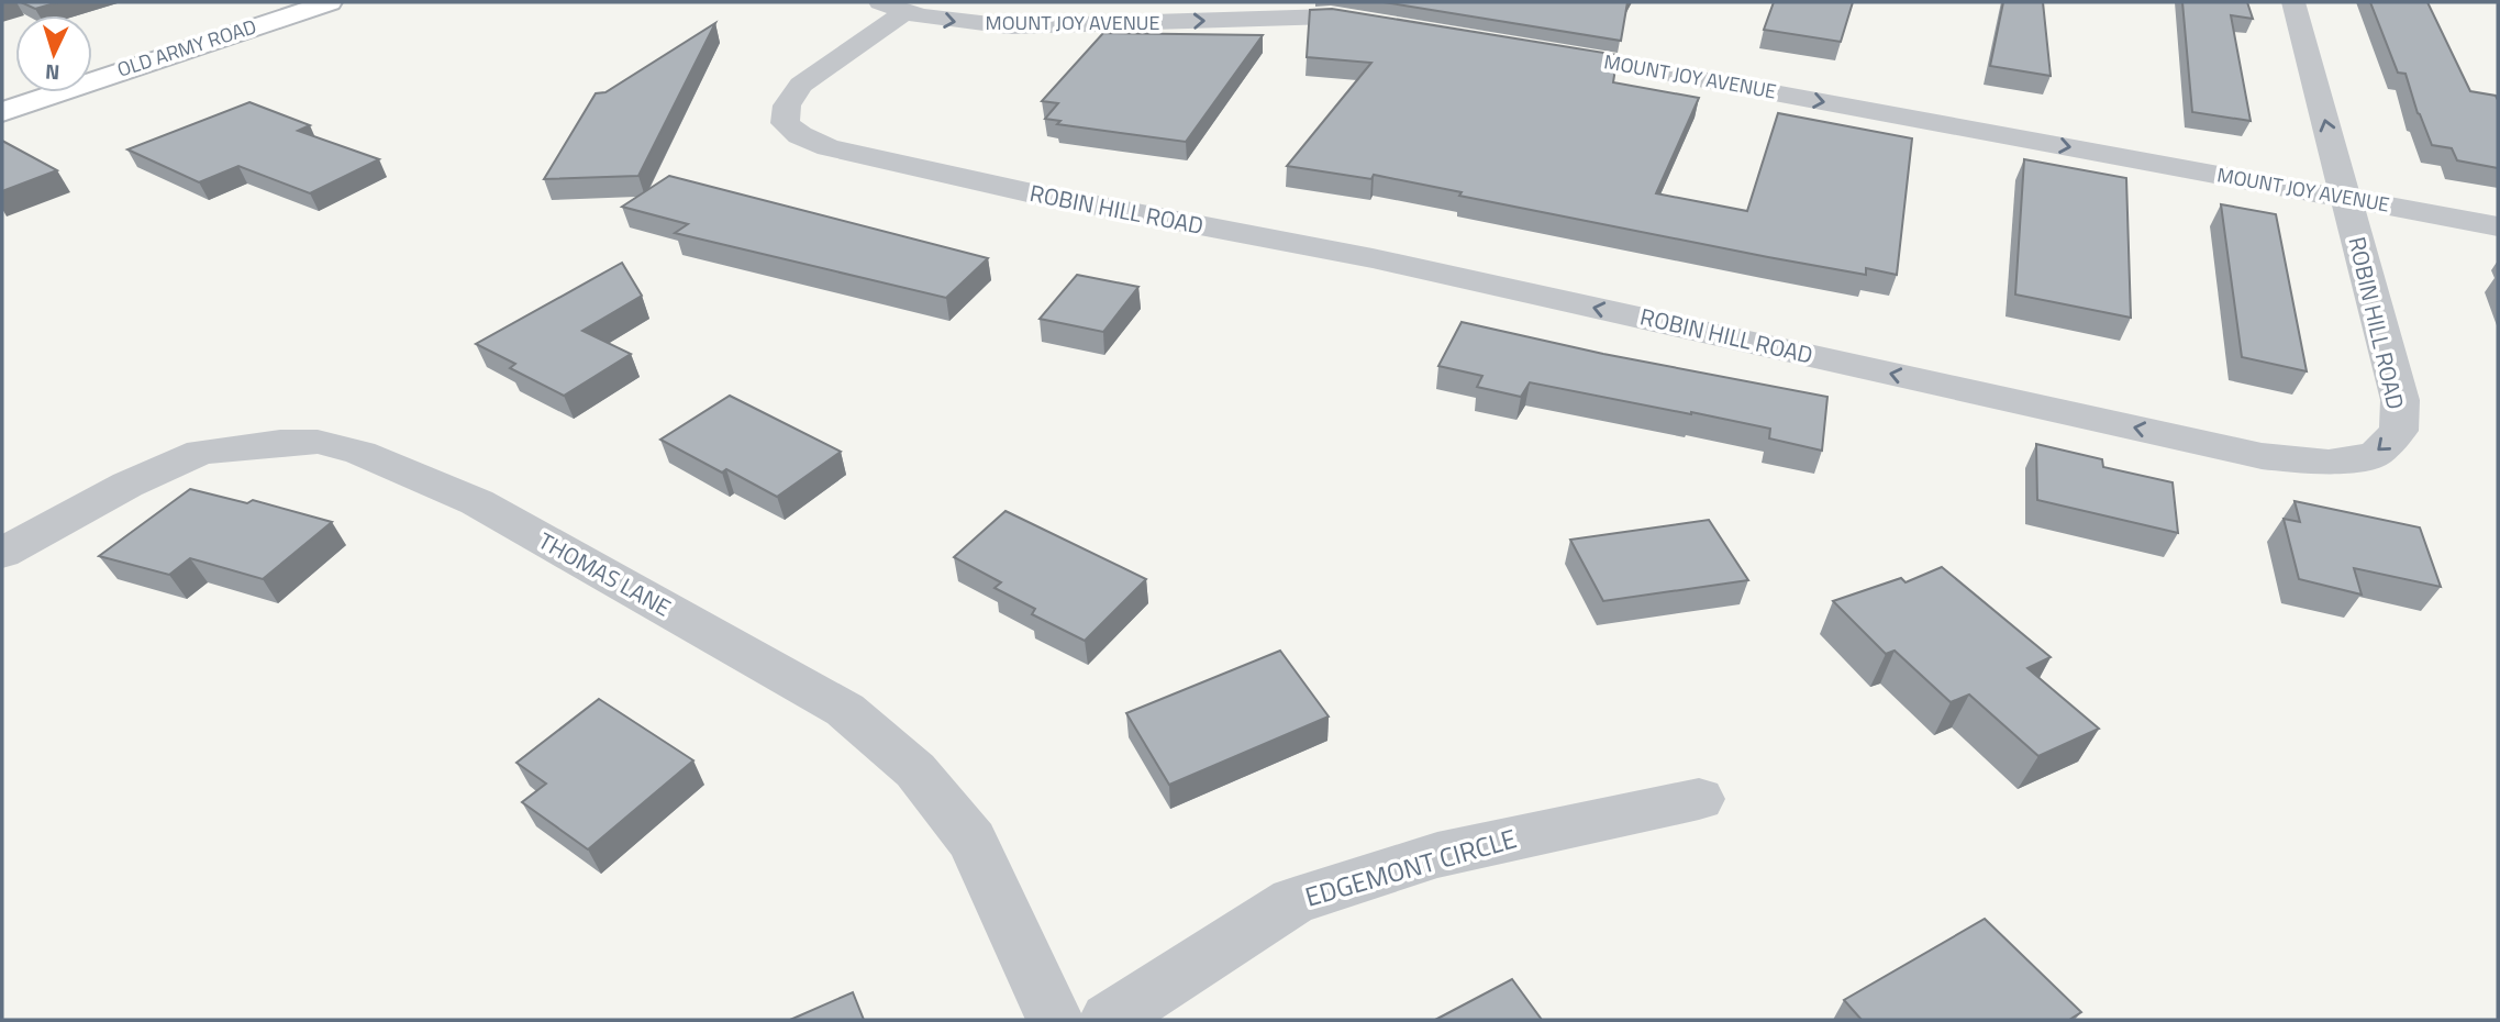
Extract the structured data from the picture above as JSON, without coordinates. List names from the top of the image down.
{
  "streets": {
    "street": [
      "MOUNT JOY AVENUE",
      "OLD ARMY ROAD",
      "ROBIN HILL ROAD",
      "THOMAS LANE",
      "EDGEMONT CIRCLE"
    ]
  },
  "crossings": [
    ["MOUNT JOY AVENUE", "ROBIN HILL ROAD"]
  ],
  "one_way": ["MOUNT JOY AVENUE"],
  "north": "bottom"
}
